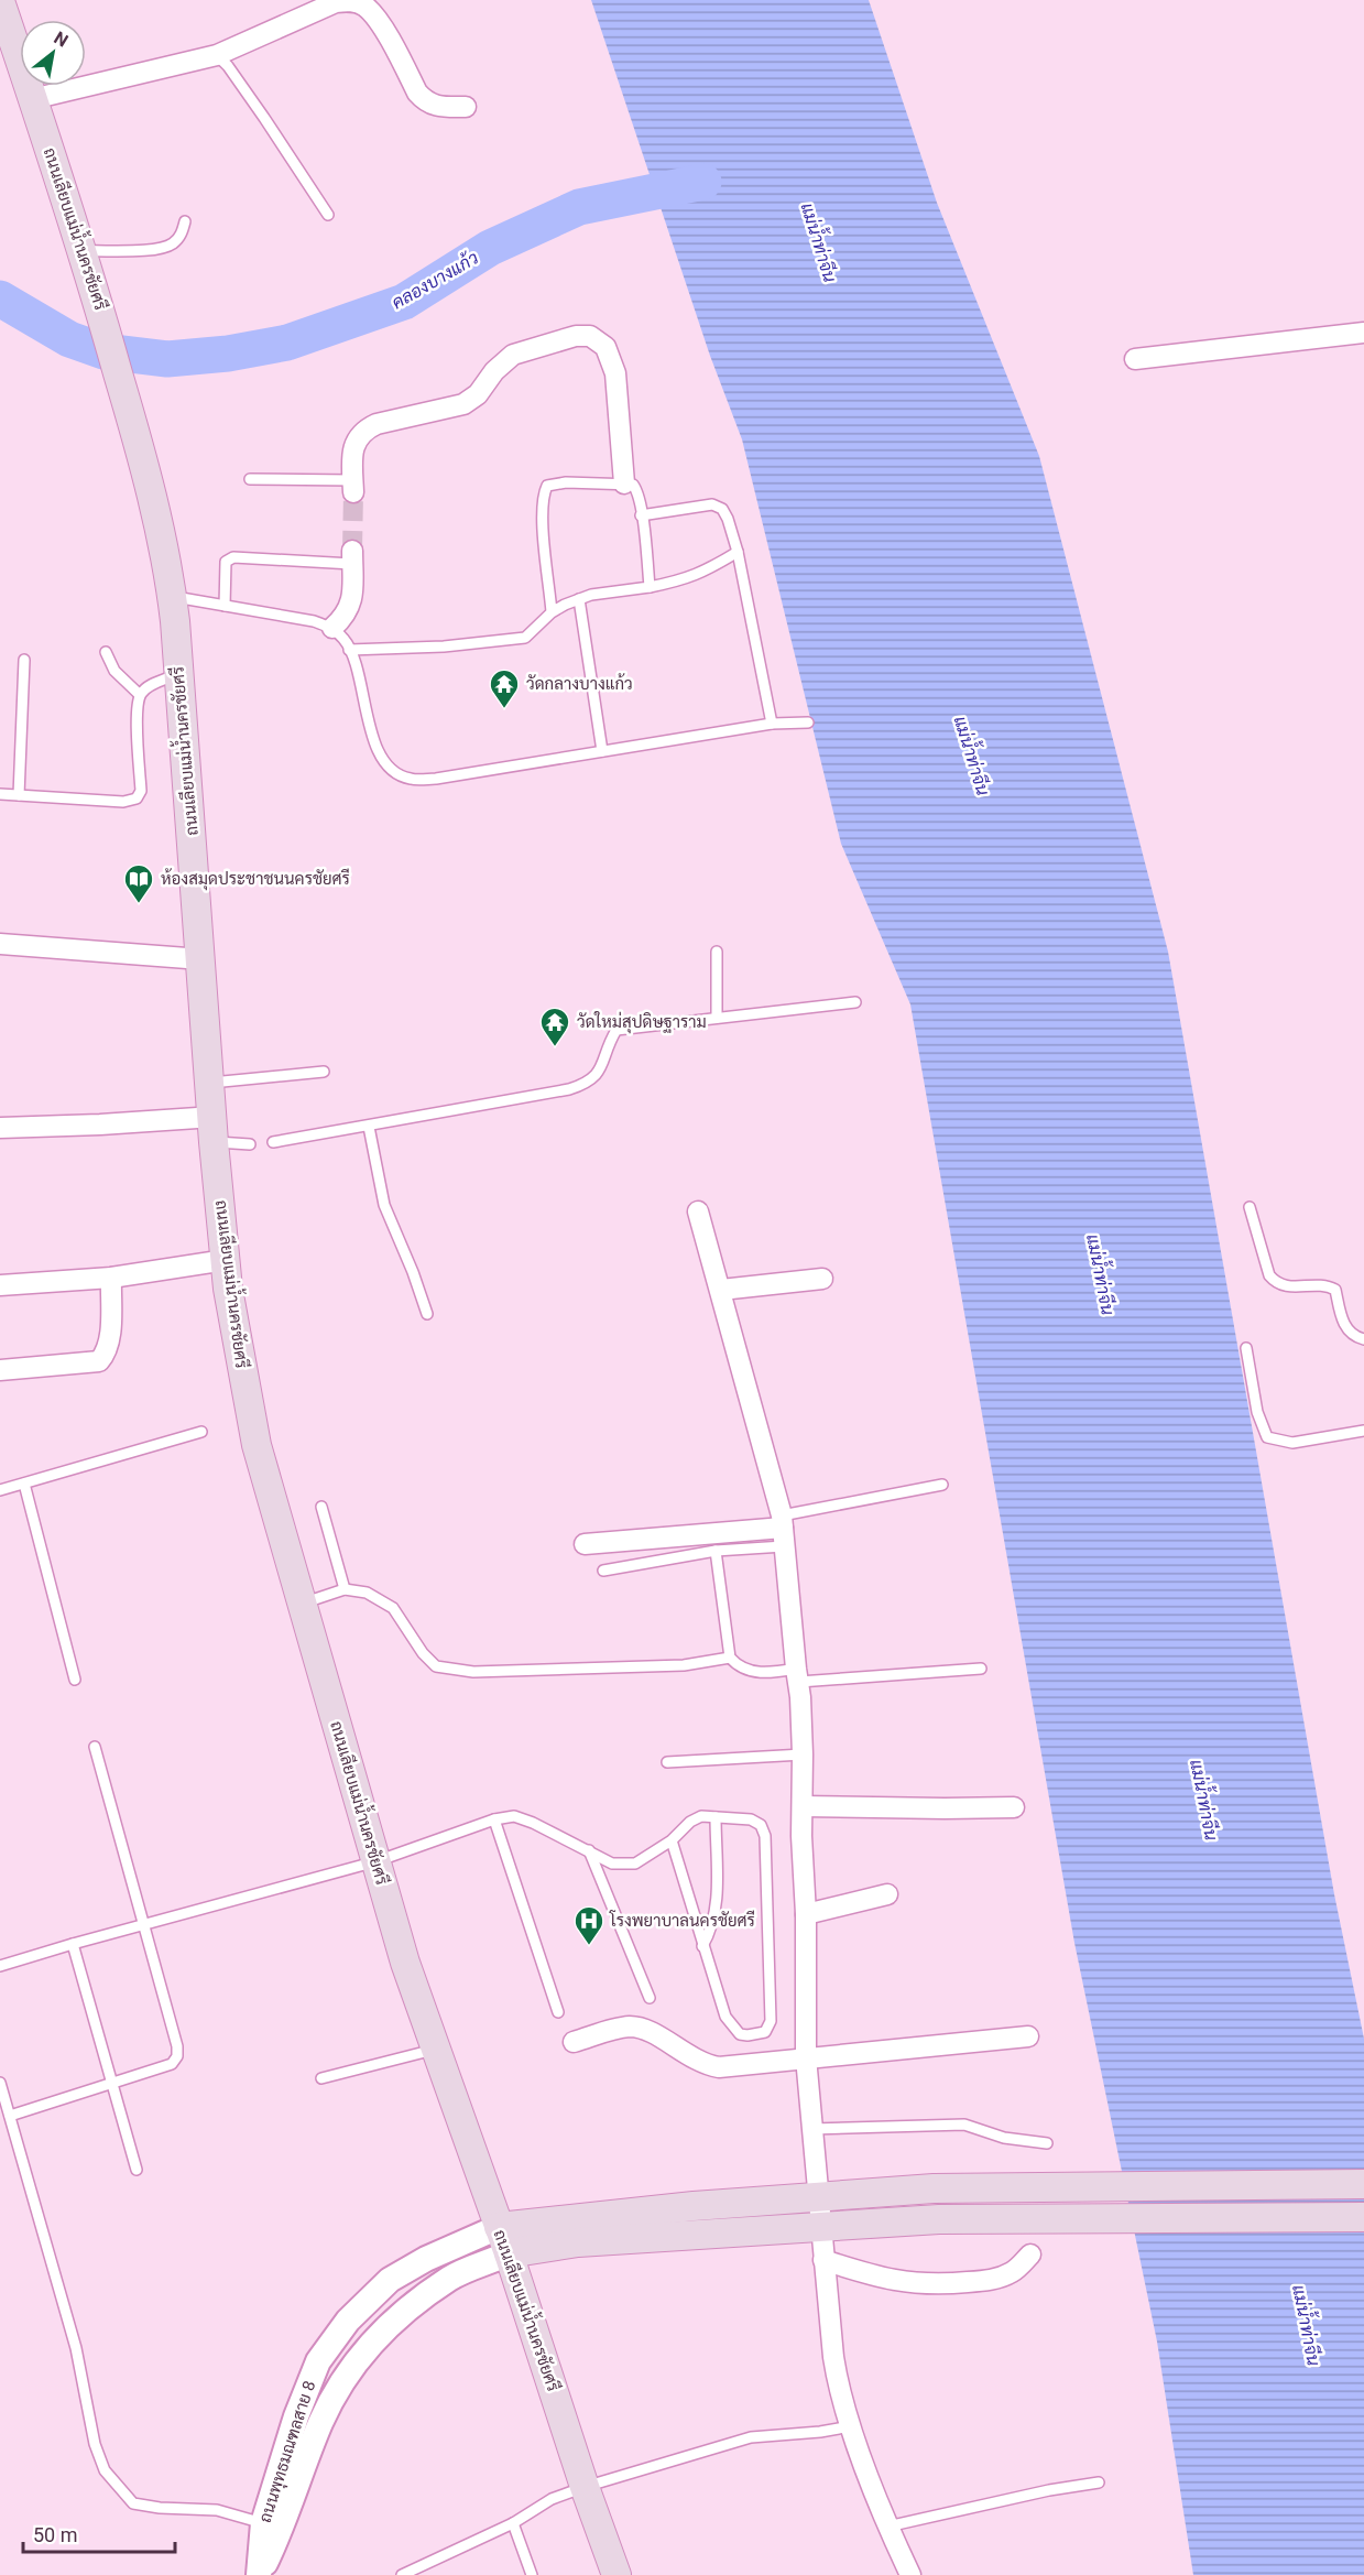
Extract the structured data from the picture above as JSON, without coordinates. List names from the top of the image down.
{
  "streets": {
    "main road": ["ถนนเลียบแม่น้ำนครชัยศรี"],
    "street": ["ถนนพุทธมณฑลสาย 8"]
  },
  "crossings": [
    ["ถนนเลียบแม่น้ำนครชัยศรี", "ถนนพุทธมณฑลสาย 8"]
  ],
  "water": ["แม่น้ำท่าจีน", "คลองบางแก้ว"],
  "places": {
    "temple": ["วัดกลางบางแก้ว", "วัดใหม่สุปดิษฐาราม"],
    "library": ["ห้องสมุดประชาชนนครชัยศรี"],
    "hospital": ["โรงพยาบาลนครชัยศรี"]
  },
  "scale_bar": "50 m",
  "north": "top right"
}
